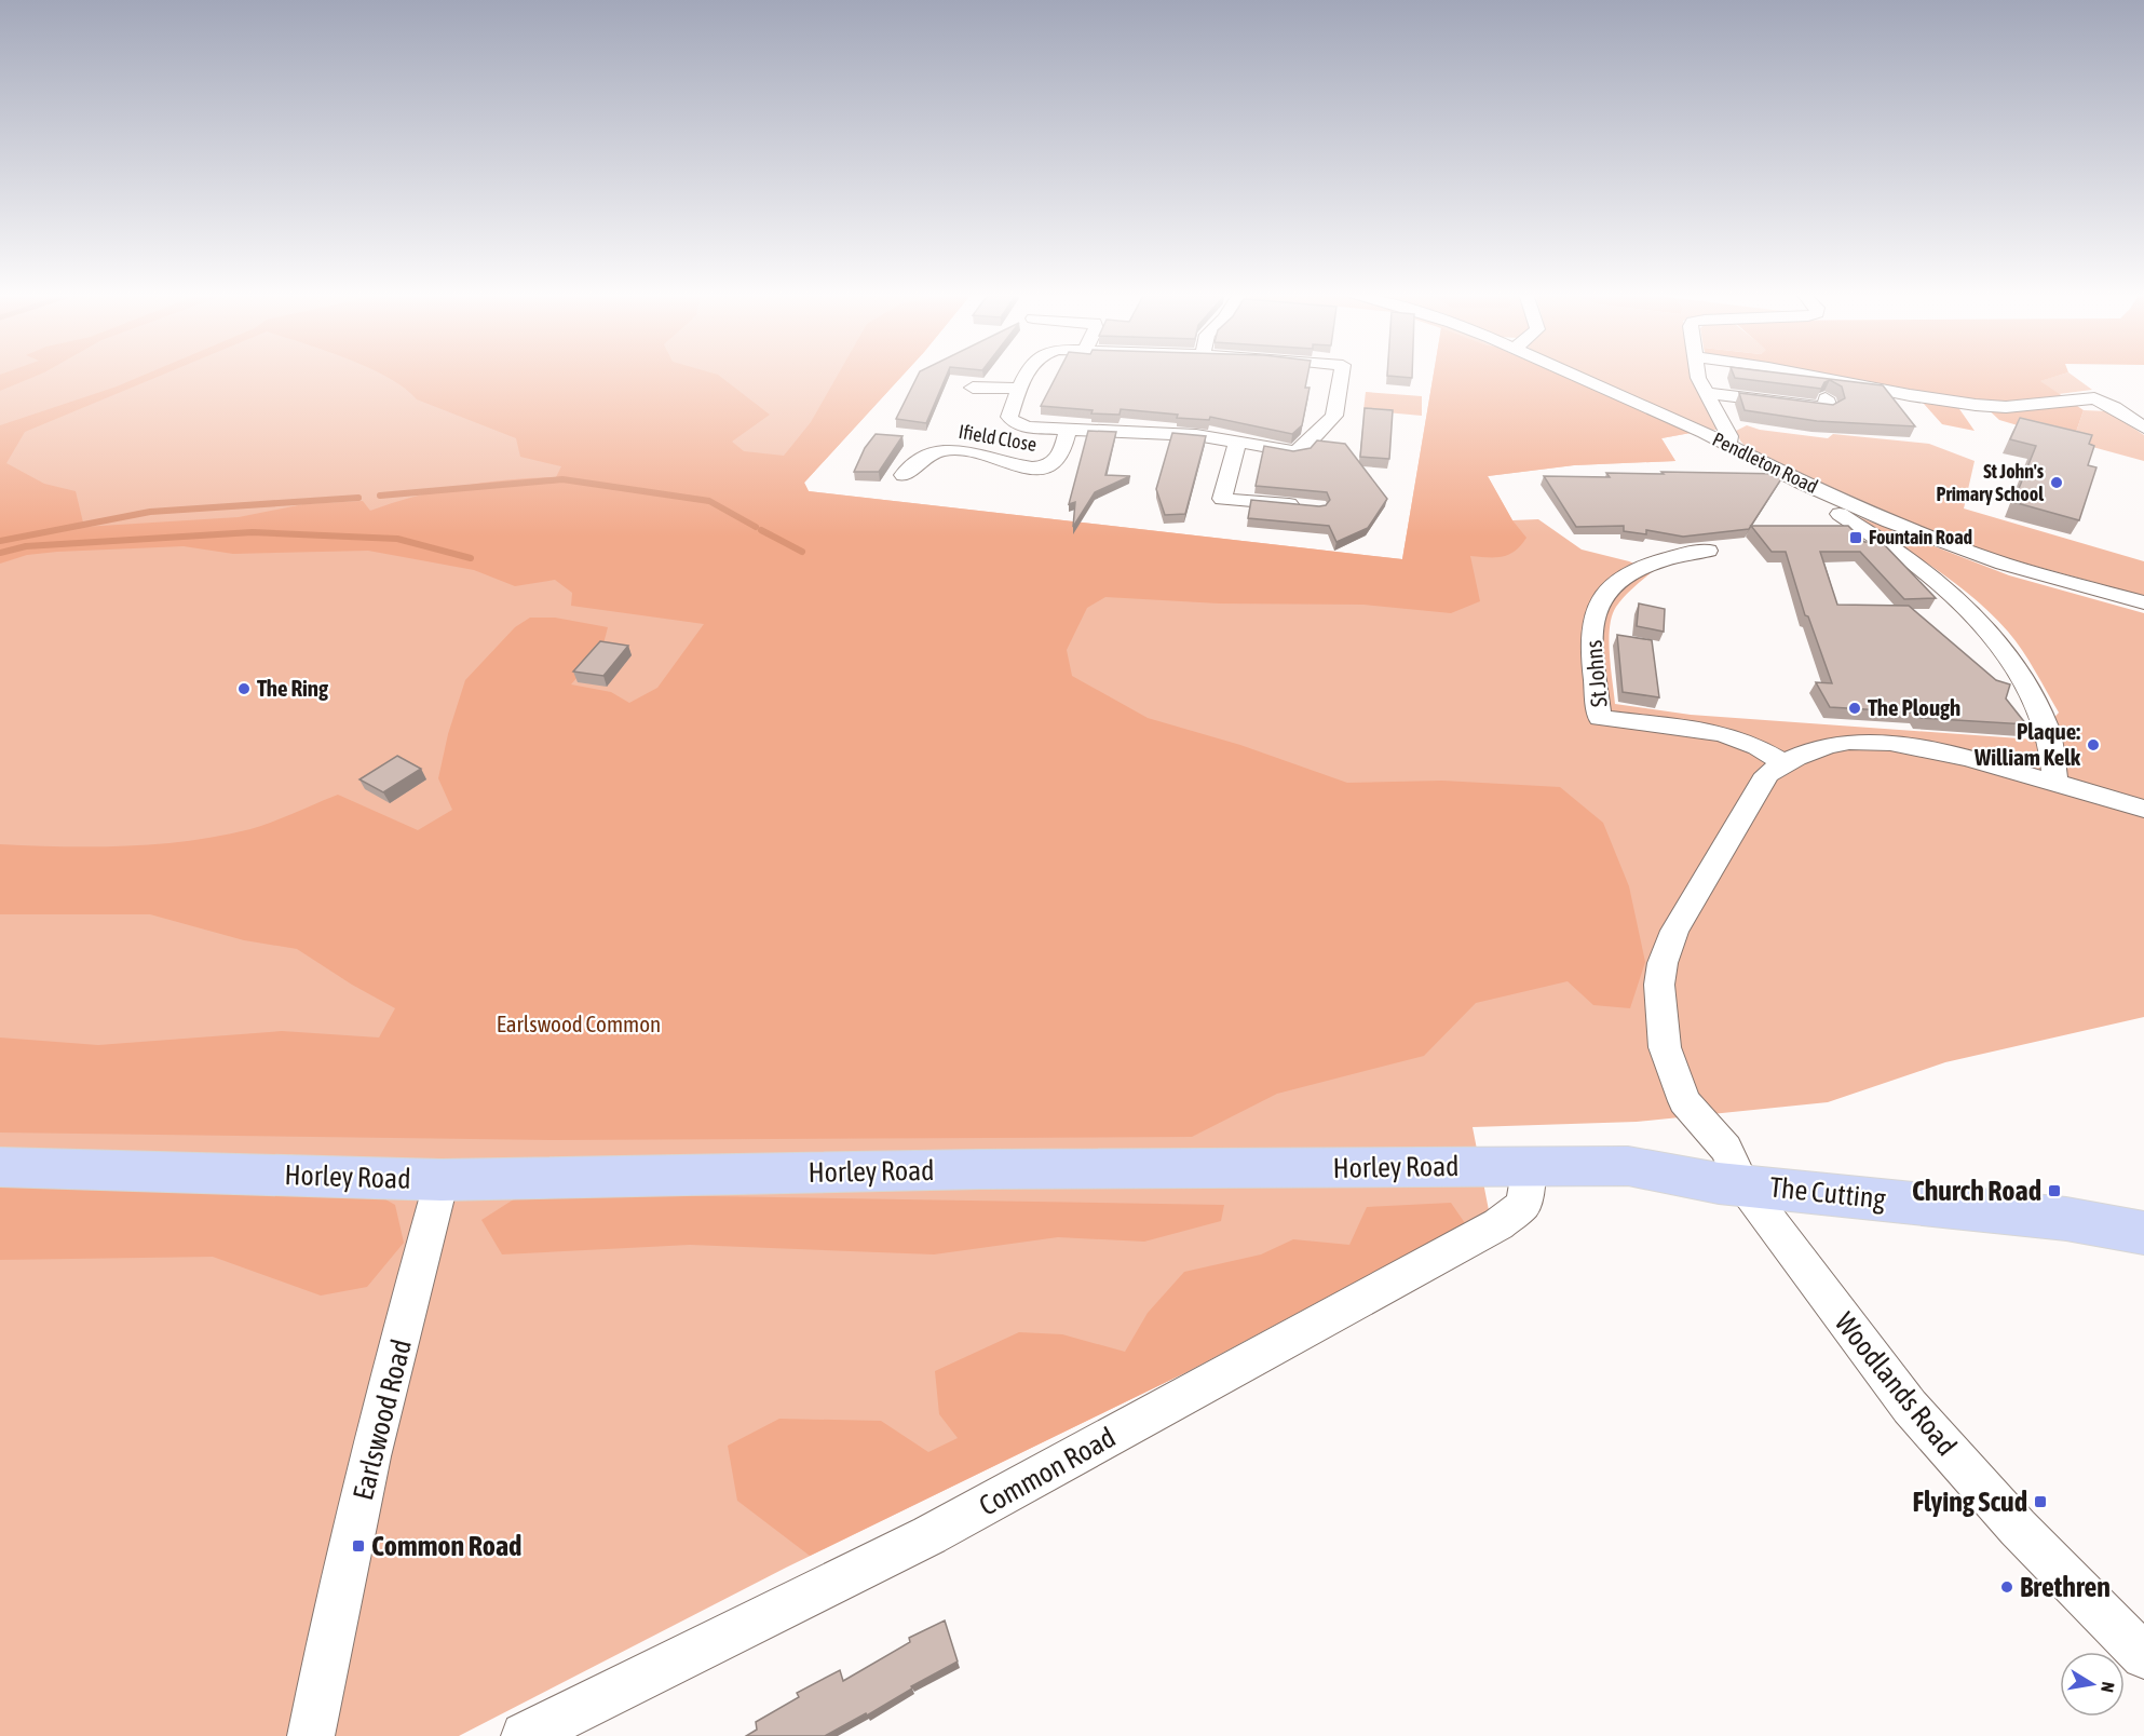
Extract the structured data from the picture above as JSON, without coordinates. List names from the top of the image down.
{
  "streets": {
    "main road": ["Horley Road", "The Cutting"],
    "street": [
      "Ifield Close",
      "Pendleton Road",
      "St Johns",
      "Woodlands Road",
      "Earlswood Road",
      "Common Road"
    ]
  },
  "crossings": [
    ["Horley Road", "The Cutting"],
    ["Horley Road", "Woodlands Road"],
    ["Horley Road", "Earlswood Road"],
    ["Horley Road", "Common Road"],
    ["The Cutting", "Woodlands Road"]
  ],
  "parks": ["Earlswood Common"],
  "places": {
    "other": [
      "St John's Primary School",
      "The Ring",
      "The Plough",
      "Plaque: William Kelk",
      "Brethren"
    ],
    "transit": [
      "Fountain Road",
      "Church Road",
      "Flying Scud",
      "Common Road"
    ]
  },
  "north": "right"
}
